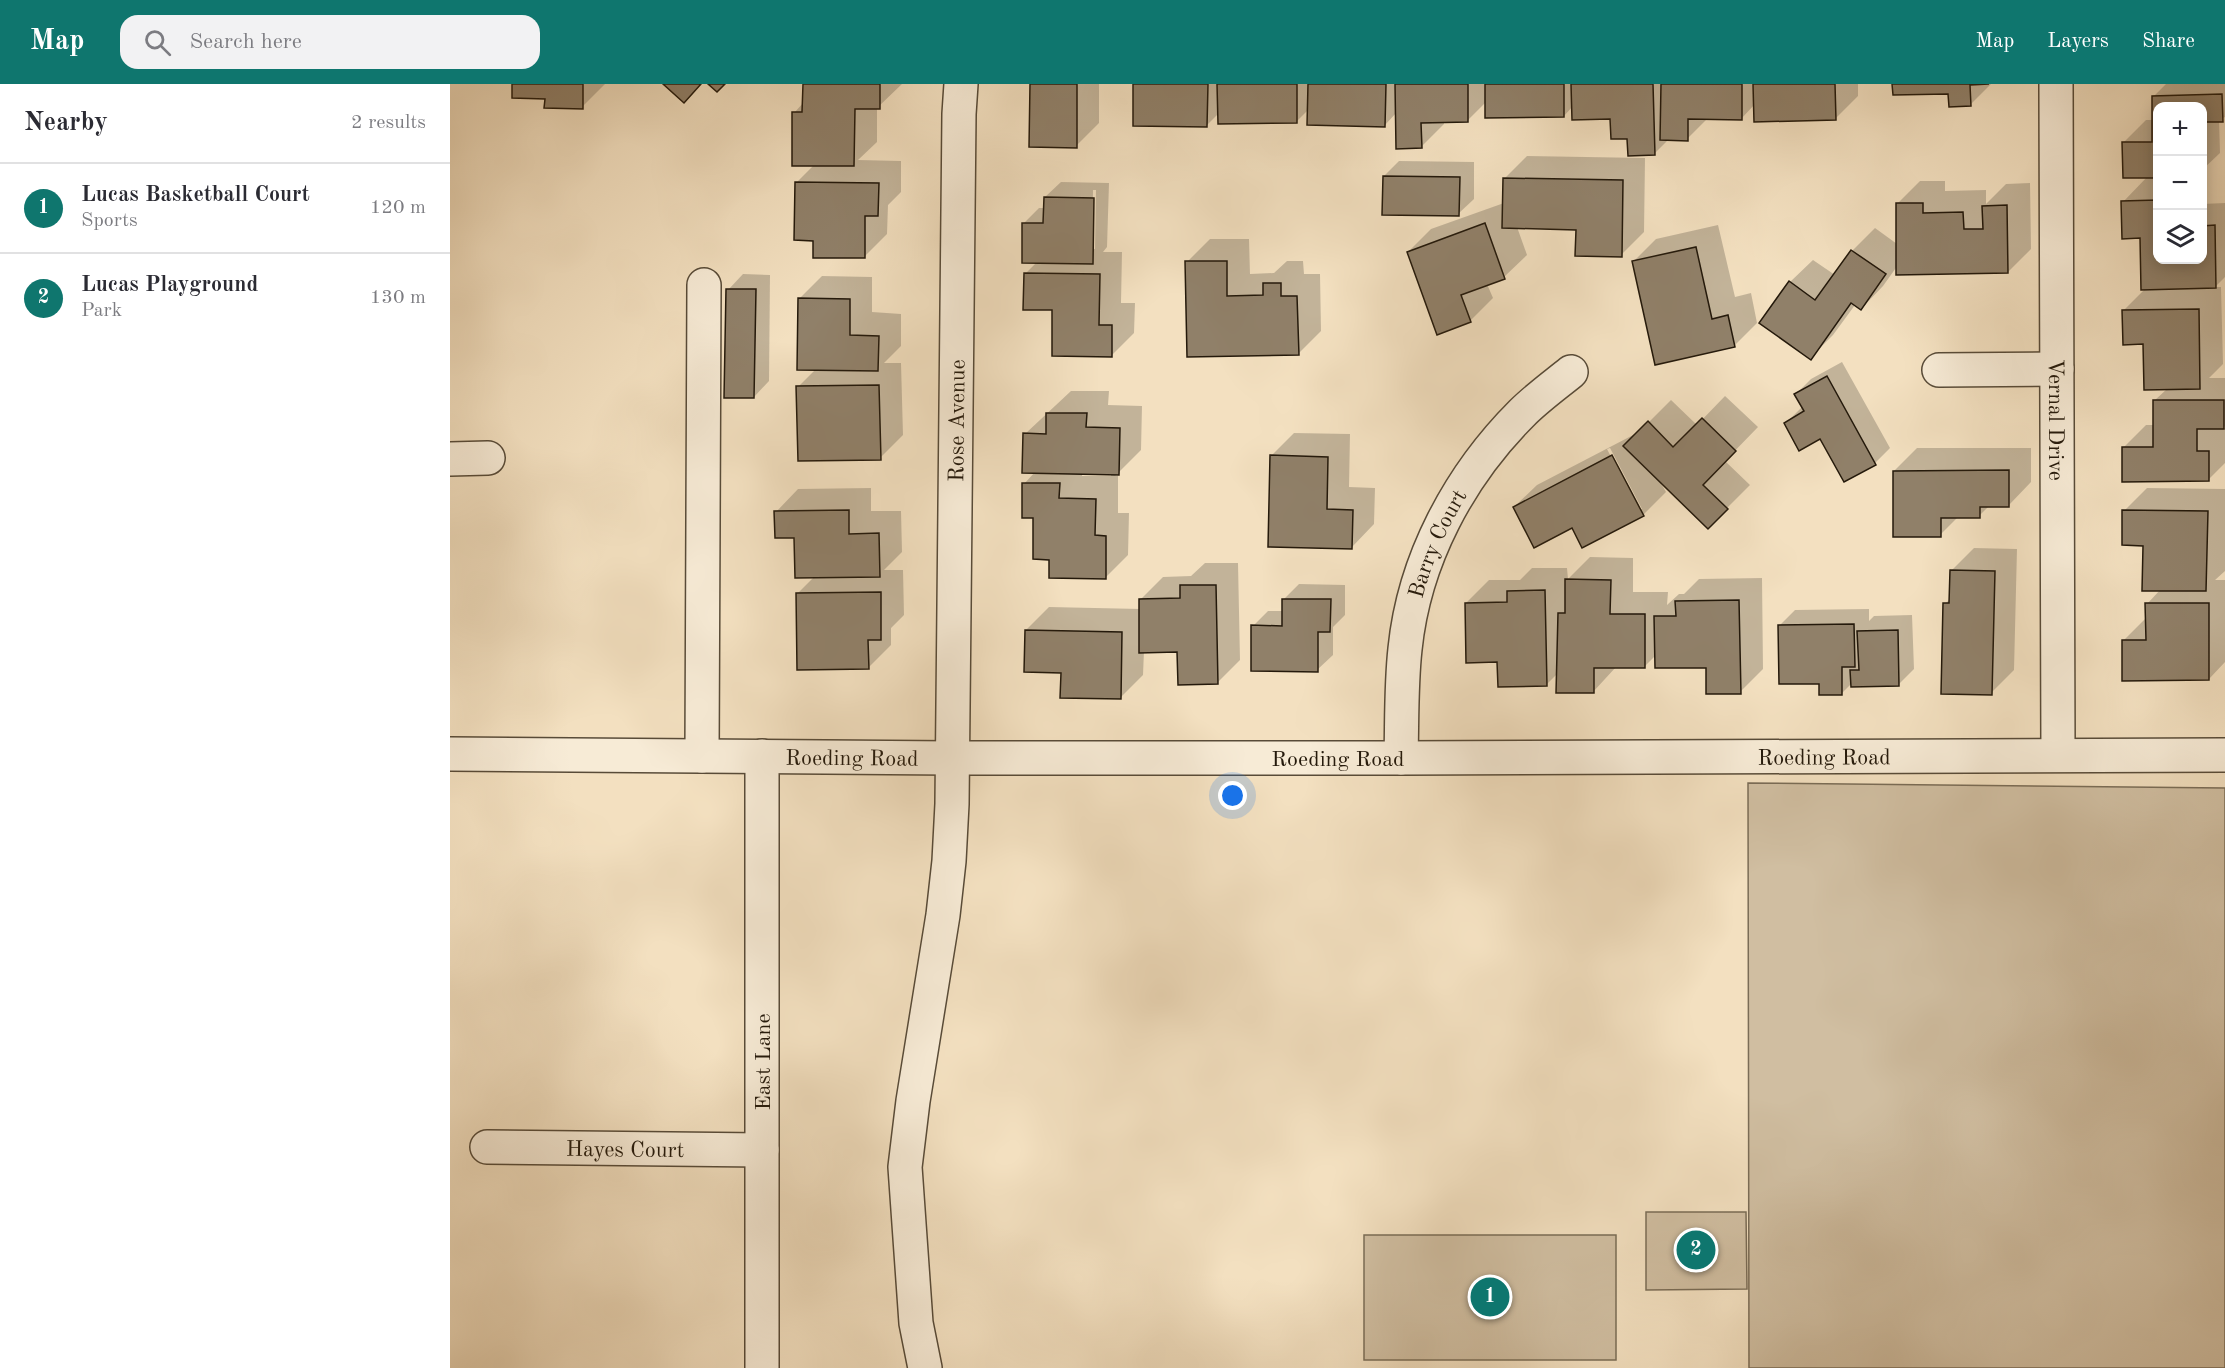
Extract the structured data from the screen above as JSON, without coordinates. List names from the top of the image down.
{
  "streets": {
    "street": [
      "Vernal Drive",
      "Rose Avenue",
      "Barry Court",
      "Roeding Road",
      "East Lane",
      "Hayes Court"
    ]
  },
  "crossings": [
    ["Vernal Drive", "Roeding Road"],
    ["Rose Avenue", "Roeding Road"],
    ["Barry Court", "Roeding Road"],
    ["Roeding Road", "East Lane"],
    ["East Lane", "Hayes Court"]
  ],
  "page": {
    "header": "Map",
    "search": "Search here",
    "nav": ["Map", "Layers", "Share"],
    "heading": ["Nearby", "2 results"],
    "map_buttons": ["+", "−"],
    "list": [
      {
        "mark": "1",
        "name": "Lucas Basketball Court",
        "note": "Sports",
        "value": "120 m"
      },
      {
        "mark": "2",
        "name": "Lucas Playground",
        "note": "Park",
        "value": "130 m"
      }
    ],
    "pins": ["2", "1"]
  }
}
